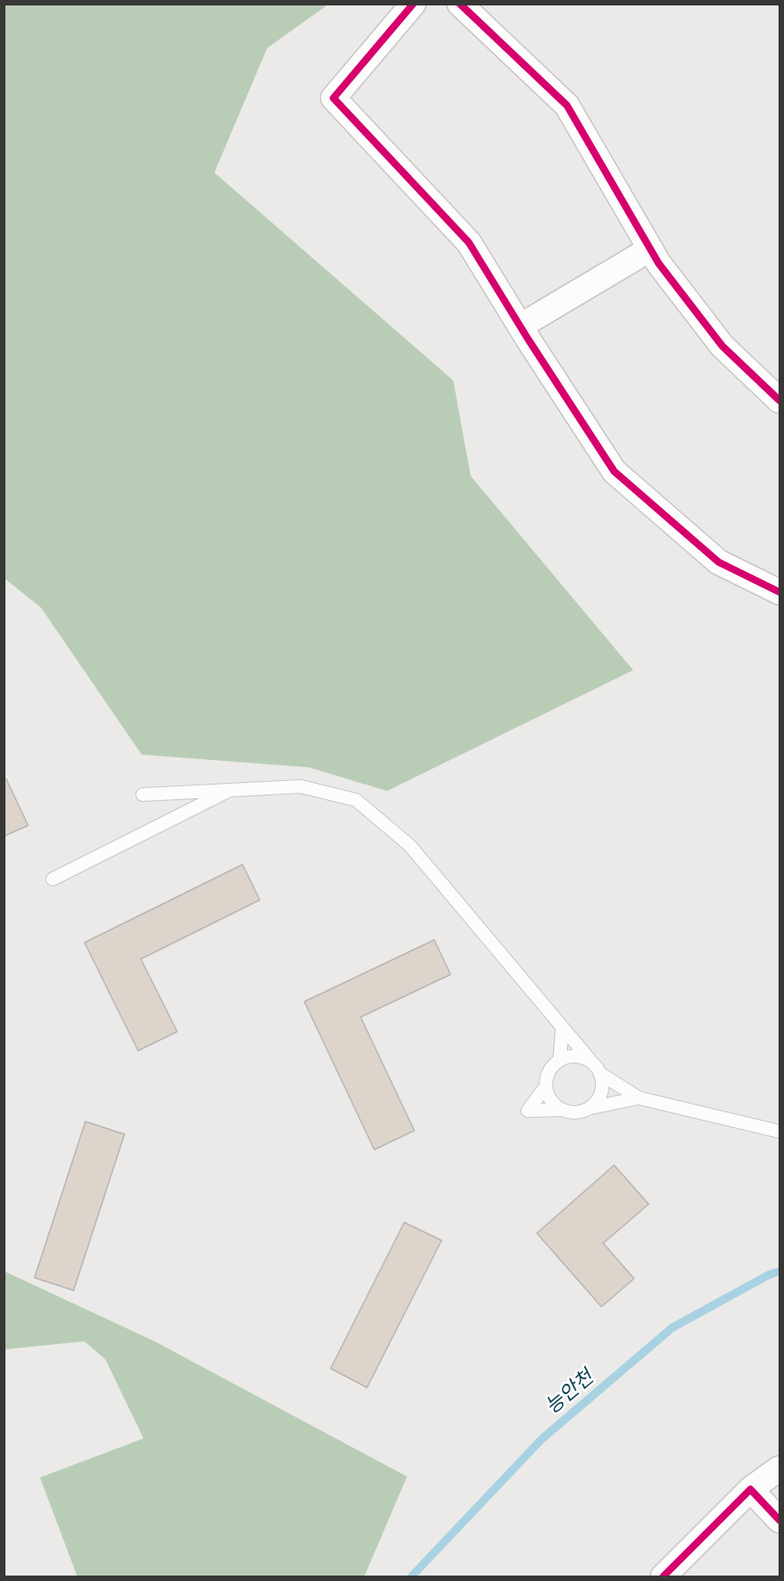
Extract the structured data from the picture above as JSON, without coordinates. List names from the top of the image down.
{
  "water": ["능안천"]
}
